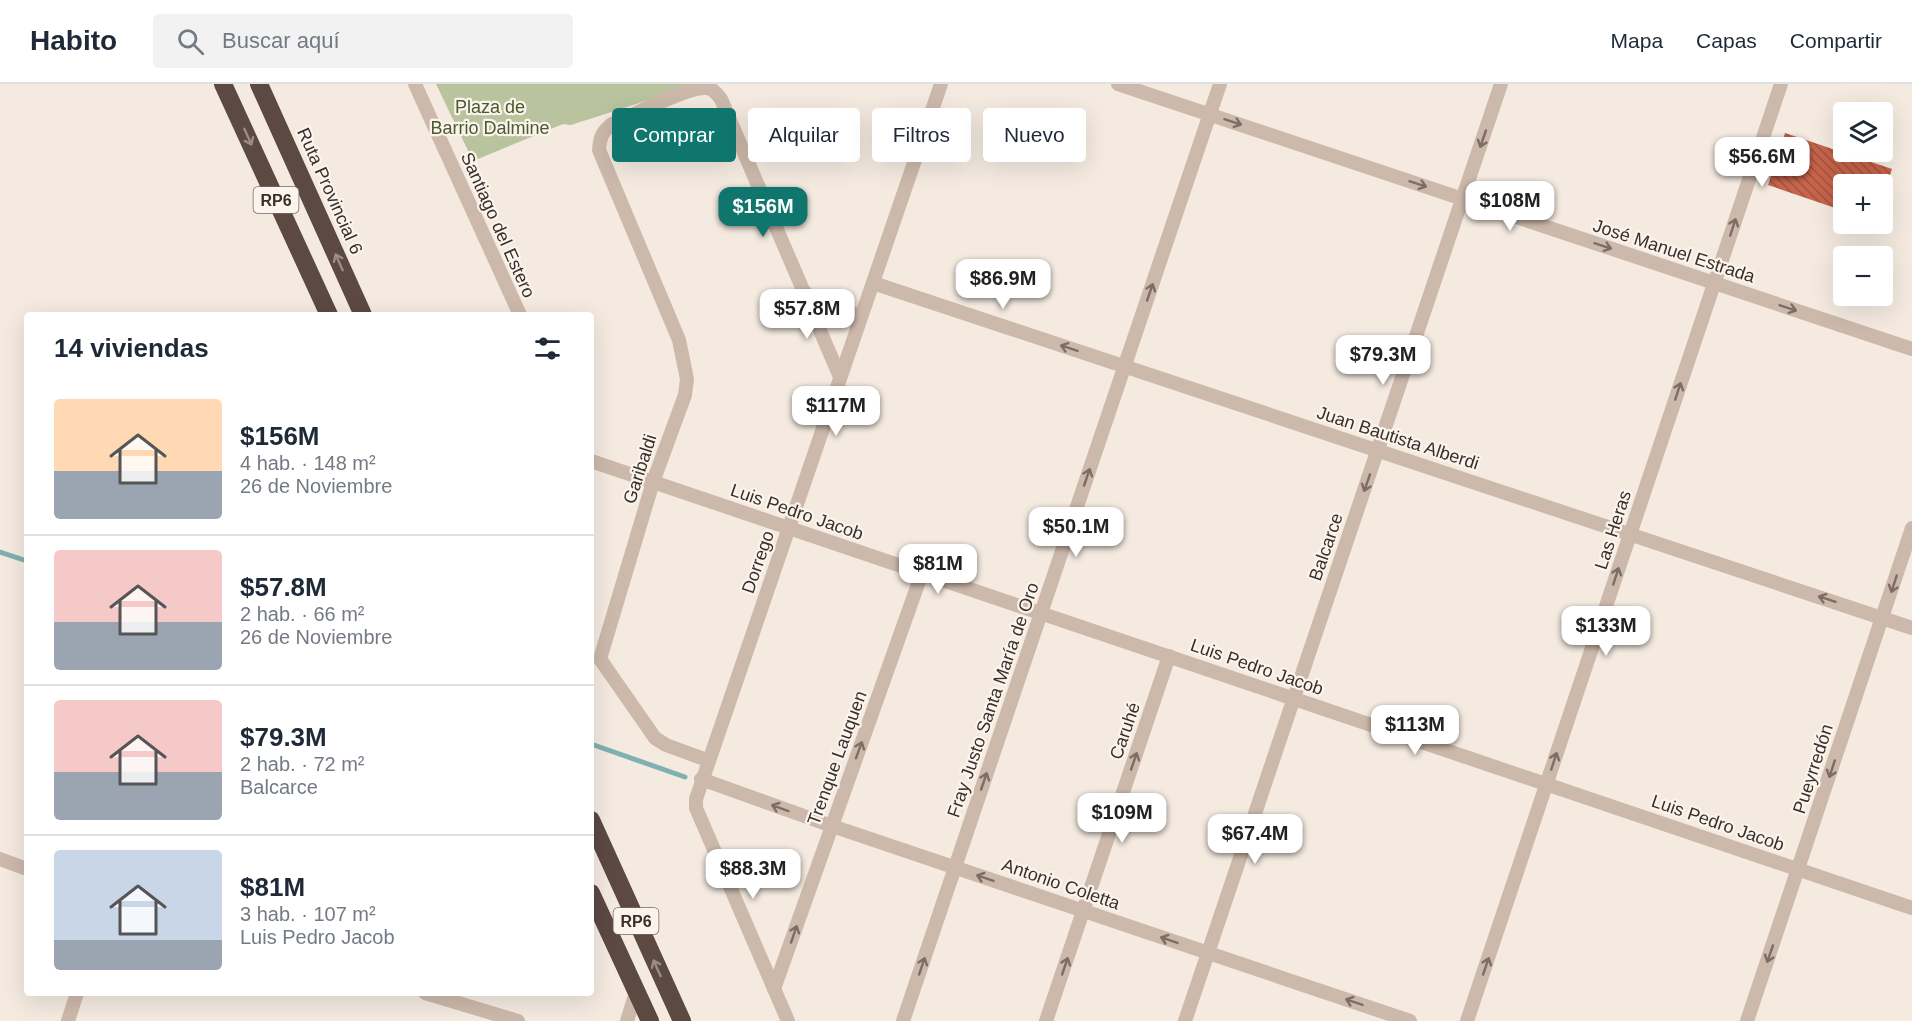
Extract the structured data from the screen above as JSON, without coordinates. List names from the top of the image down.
{
  "streets": {
    "highway": ["Ruta Provincial 6", "RP6"],
    "street": [
      "Santiago del Estero",
      "José Manuel Estrada",
      "Juan Bautista Alberdi",
      "Garibaldi",
      "Luis Pedro Jacob",
      "Las Heras",
      "Balcarce",
      "Dorrego",
      "Fray Justo Santa María de Oro",
      "Caruhé",
      "Trenque Lauquen",
      "Pueyrredón",
      "Antonio Coletta"
    ]
  },
  "crossings": [
    ["José Manuel Estrada", "Las Heras"],
    ["José Manuel Estrada", "Balcarce"],
    ["José Manuel Estrada", "Fray Justo Santa María de Oro"],
    ["Juan Bautista Alberdi", "Las Heras"],
    ["Juan Bautista Alberdi", "Balcarce"],
    ["Juan Bautista Alberdi", "Dorrego"],
    ["Juan Bautista Alberdi", "Fray Justo Santa María de Oro"],
    ["Juan Bautista Alberdi", "Pueyrredón"],
    ["Garibaldi", "Luis Pedro Jacob"],
    ["Garibaldi", "Dorrego"],
    ["Luis Pedro Jacob", "Las Heras"],
    ["Luis Pedro Jacob", "Balcarce"],
    ["Luis Pedro Jacob", "Dorrego"],
    ["Luis Pedro Jacob", "Fray Justo Santa María de Oro"],
    ["Luis Pedro Jacob", "Caruhé"],
    ["Luis Pedro Jacob", "Trenque Lauquen"],
    ["Luis Pedro Jacob", "Pueyrredón"],
    ["Balcarce", "Antonio Coletta"],
    ["Dorrego", "Antonio Coletta"],
    ["Fray Justo Santa María de Oro", "Antonio Coletta"],
    ["Caruhé", "Antonio Coletta"],
    ["Trenque Lauquen", "Antonio Coletta"]
  ],
  "one_way": [
    "José Manuel Estrada",
    "Juan Bautista Alberdi",
    "Las Heras",
    "Balcarce",
    "Fray Justo Santa María de Oro",
    "Caruhé",
    "Trenque Lauquen",
    "Pueyrredón",
    "Antonio Coletta"
  ],
  "parks": ["Plaza de Barrio Dalmine"],
  "page": {
    "header": "Habito",
    "search": "Buscar aquí",
    "nav": ["Mapa", "Capas", "Compartir"],
    "map_buttons": ["+", "−"],
    "chip": [
      "Comprar",
      "Alquilar",
      "Filtros",
      "Nuevo"
    ],
    "price": [
      "$56.6M",
      "$108M",
      "$156M",
      "$86.9M",
      "$57.8M",
      "$79.3M",
      "$117M",
      "$50.1M",
      "$81M",
      "$133M",
      "$113M",
      "$109M",
      "$67.4M",
      "$88.3M"
    ],
    "heading": "14 viviendas",
    "list": [
      {
        "name": "$156M",
        "note": "4 hab. · 148 m² · 26 de Noviembre"
      },
      {
        "name": "$57.8M",
        "note": "2 hab. · 66 m² · 26 de Noviembre"
      },
      {
        "name": "$79.3M",
        "note": "2 hab. · 72 m² · Balcarce"
      },
      {
        "name": "$81M",
        "note": "3 hab. · 107 m² · Luis Pedro Jacob"
      }
    ]
  }
}
